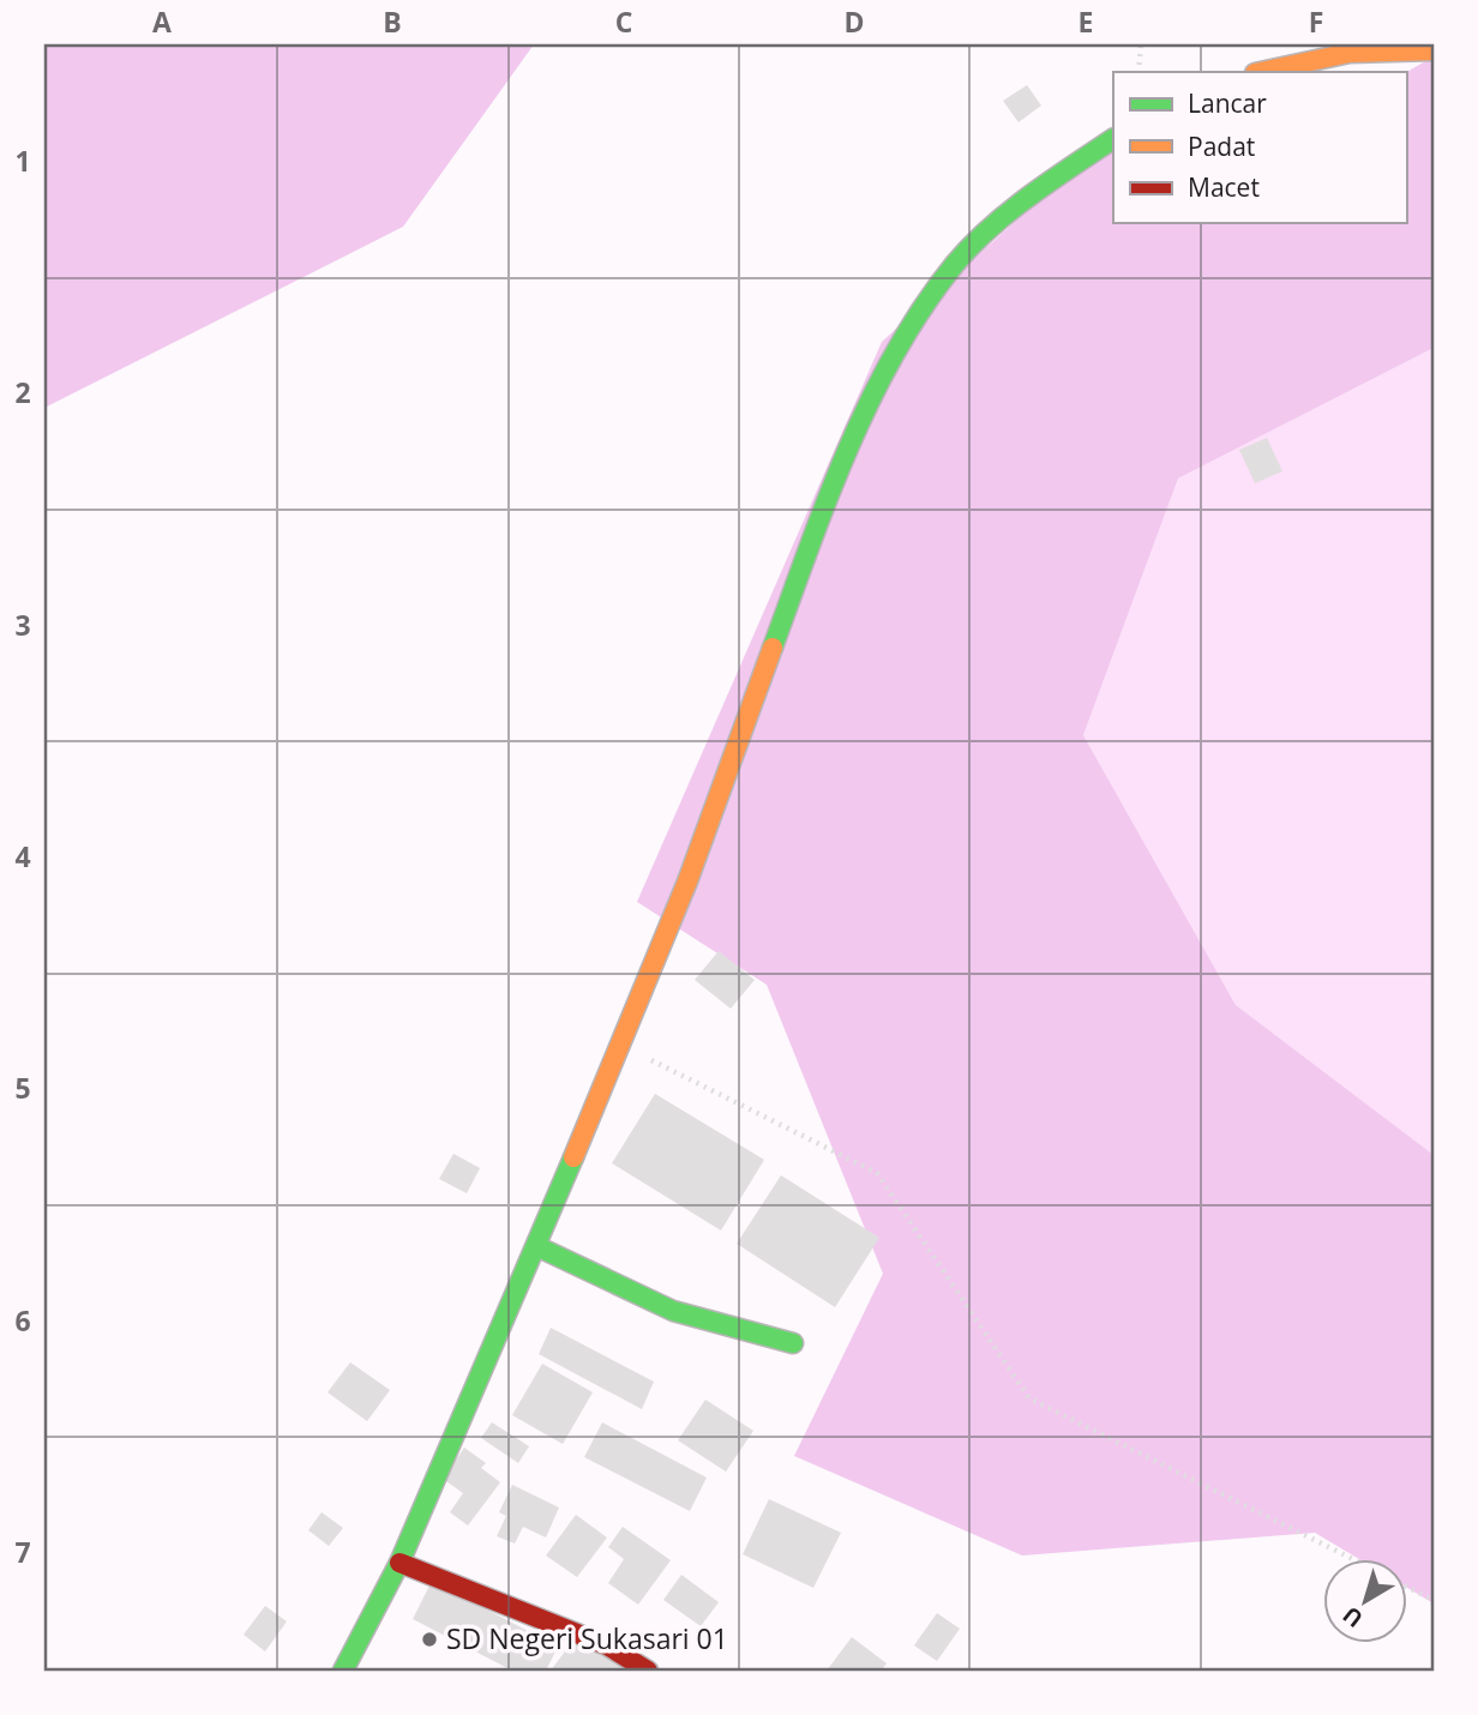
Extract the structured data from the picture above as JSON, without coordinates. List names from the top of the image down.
{
  "places": ["SD Negeri Sukasari 01"],
  "legend": ["Lancar", "Padat", "Macet"],
  "north": "bottom left",
  "grid": {
    "columns": [
      "A",
      "B",
      "C",
      "D",
      "E",
      "F"
    ],
    "rows": [
      "1",
      "2",
      "3",
      "4",
      "5",
      "6",
      "7"
    ]
  }
}
